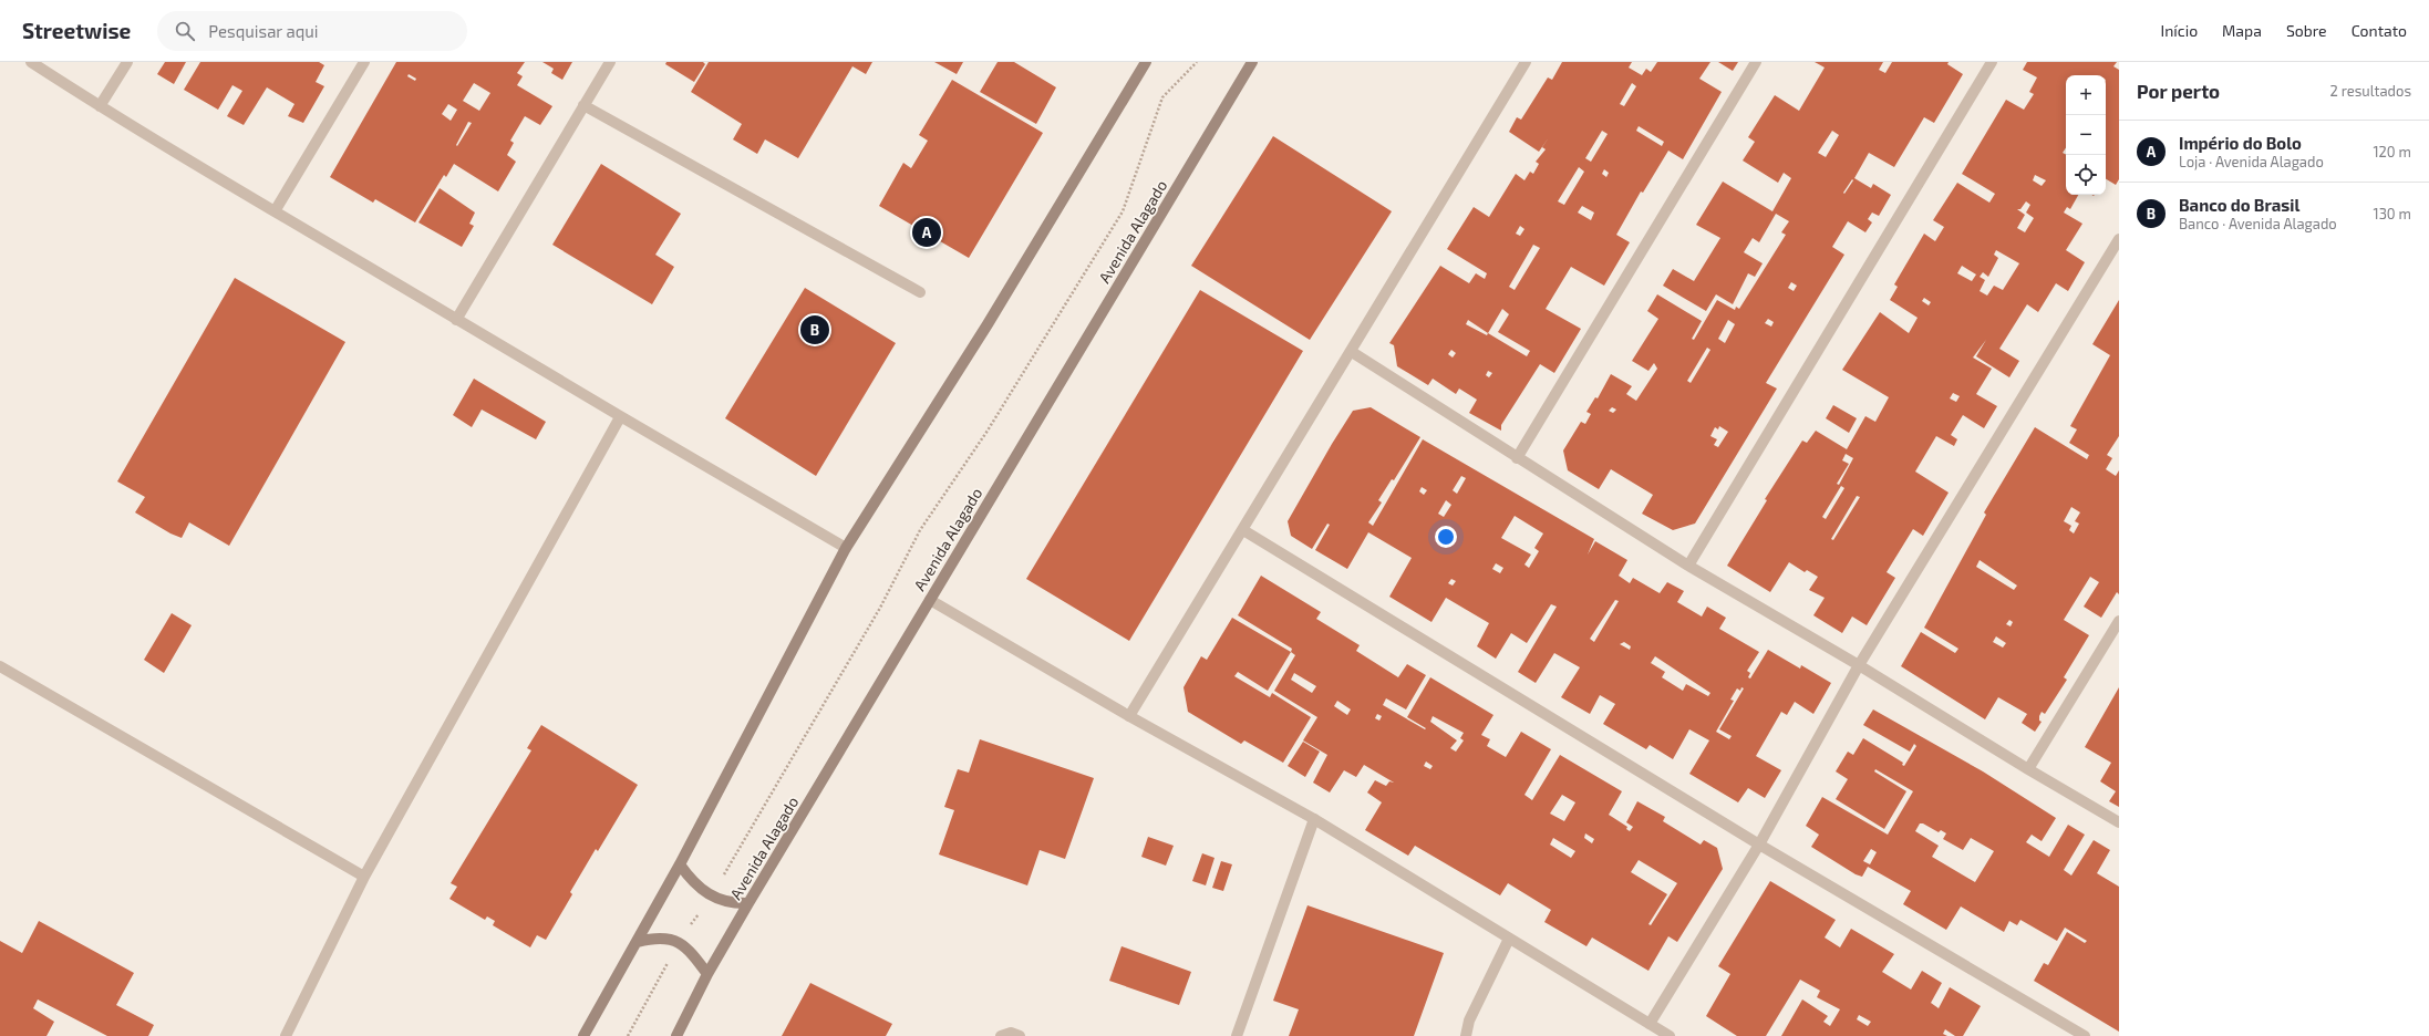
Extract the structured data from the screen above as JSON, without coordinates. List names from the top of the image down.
{
  "streets": {
    "main road": ["Avenida Alagado"]
  },
  "page": {
    "header": "Streetwise",
    "search": "Pesquisar aqui",
    "nav": [
      "Início",
      "Mapa",
      "Sobre",
      "Contato"
    ],
    "heading": ["Por perto", "2 resultados"],
    "map_buttons": ["+", "−"],
    "list": [
      {
        "mark": "A",
        "name": "Império do Bolo",
        "note": "Loja · Avenida Alagado",
        "value": "120 m"
      },
      {
        "mark": "B",
        "name": "Banco do Brasil",
        "note": "Banco · Avenida Alagado",
        "value": "130 m"
      }
    ],
    "pins": ["A", "B"]
  }
}
